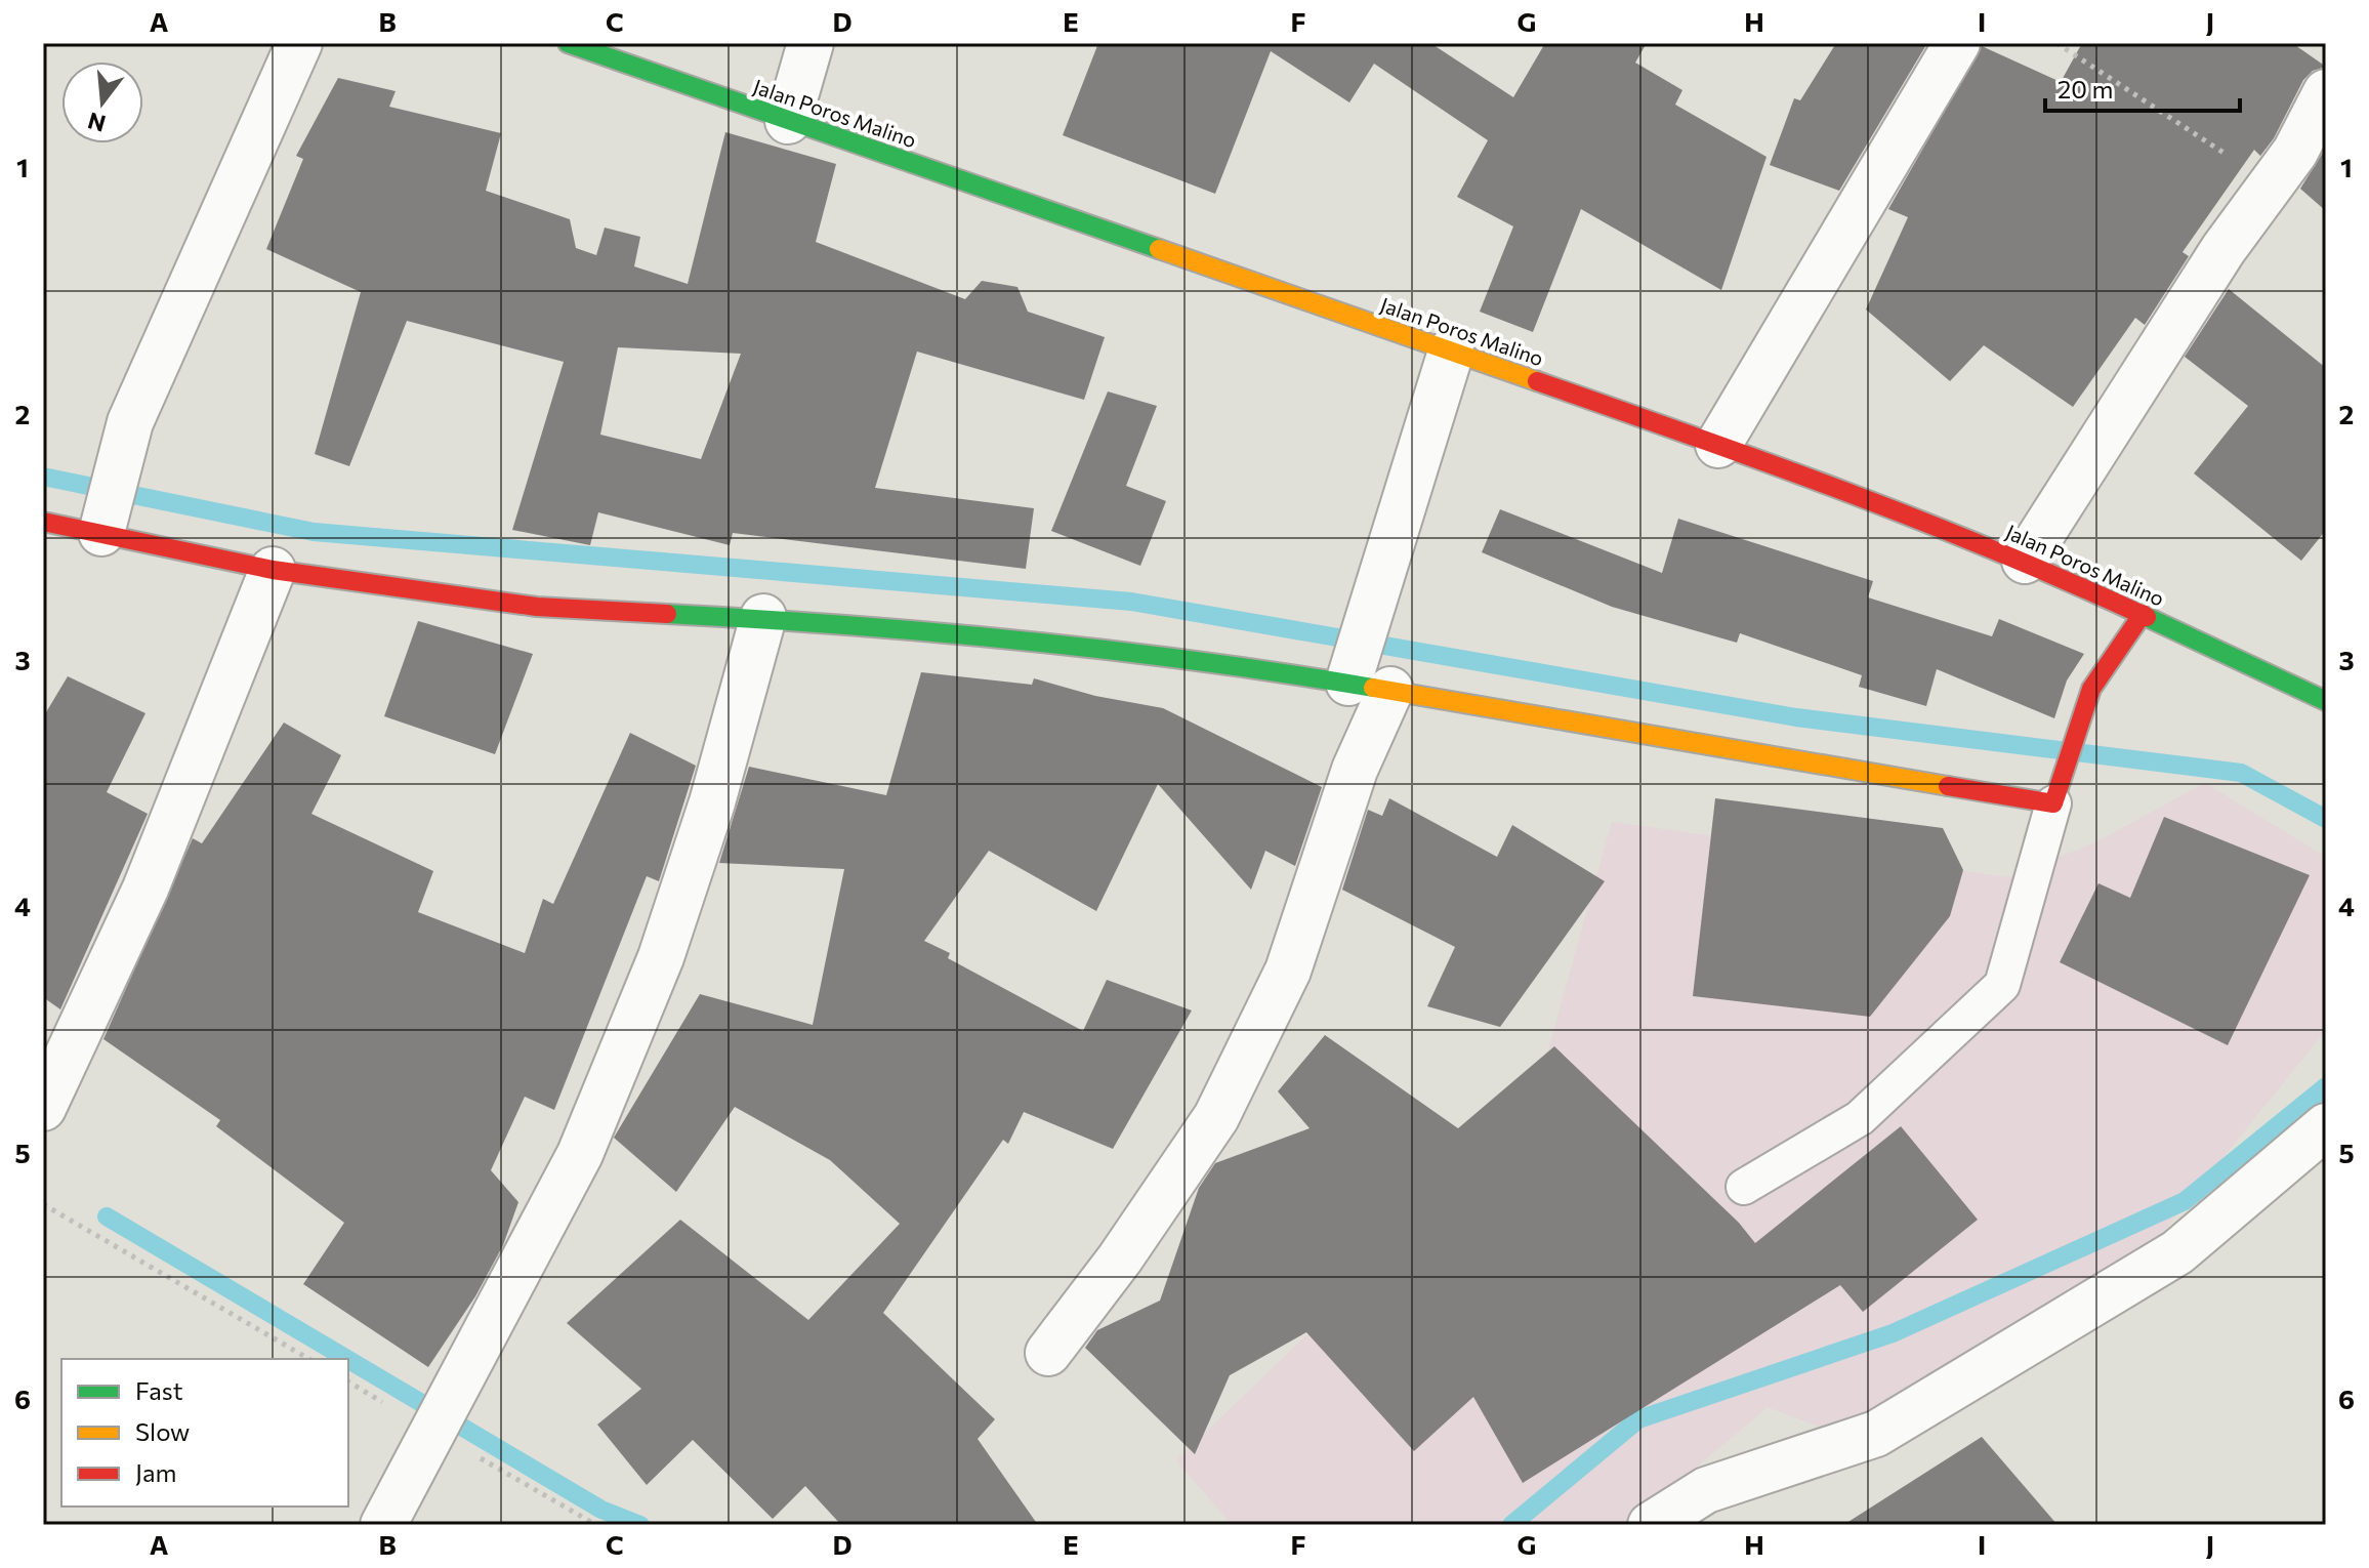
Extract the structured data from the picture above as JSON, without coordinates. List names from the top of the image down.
{
  "streets": {
    "street": ["Jalan Poros Malino"]
  },
  "legend": ["Fast", "Slow", "Jam"],
  "scale_bar": "20 m",
  "north": "bottom",
  "grid": {
    "columns": [
      "A",
      "B",
      "C",
      "D",
      "E",
      "F",
      "G",
      "H",
      "I",
      "J"
    ],
    "rows": [
      "1",
      "2",
      "3",
      "4",
      "5",
      "6"
    ]
  }
}
